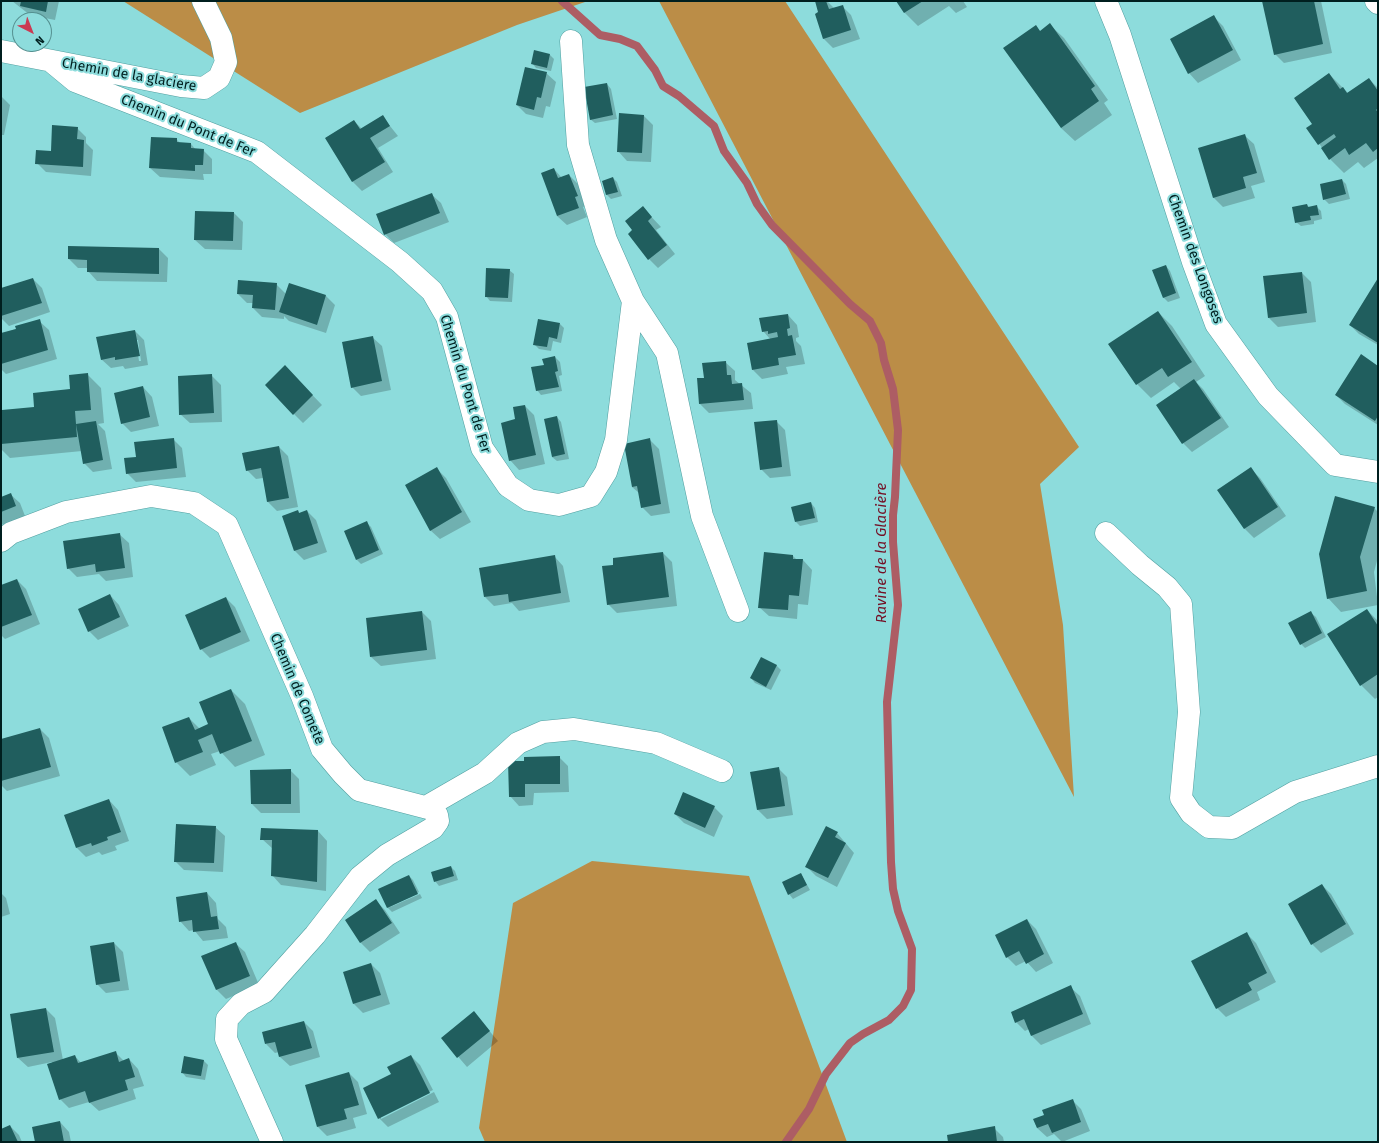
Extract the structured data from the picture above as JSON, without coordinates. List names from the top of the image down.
{
  "streets": {
    "street": [
      "Chemin de la glaciere",
      "Chemin du Pont de Fer",
      "Chemin des Longoses",
      "Chemin de Comete"
    ]
  },
  "crossings": [
    ["Chemin de la glaciere", "Chemin du Pont de Fer"]
  ],
  "water": ["Ravine de la Glacière"],
  "north": "bottom right"
}
